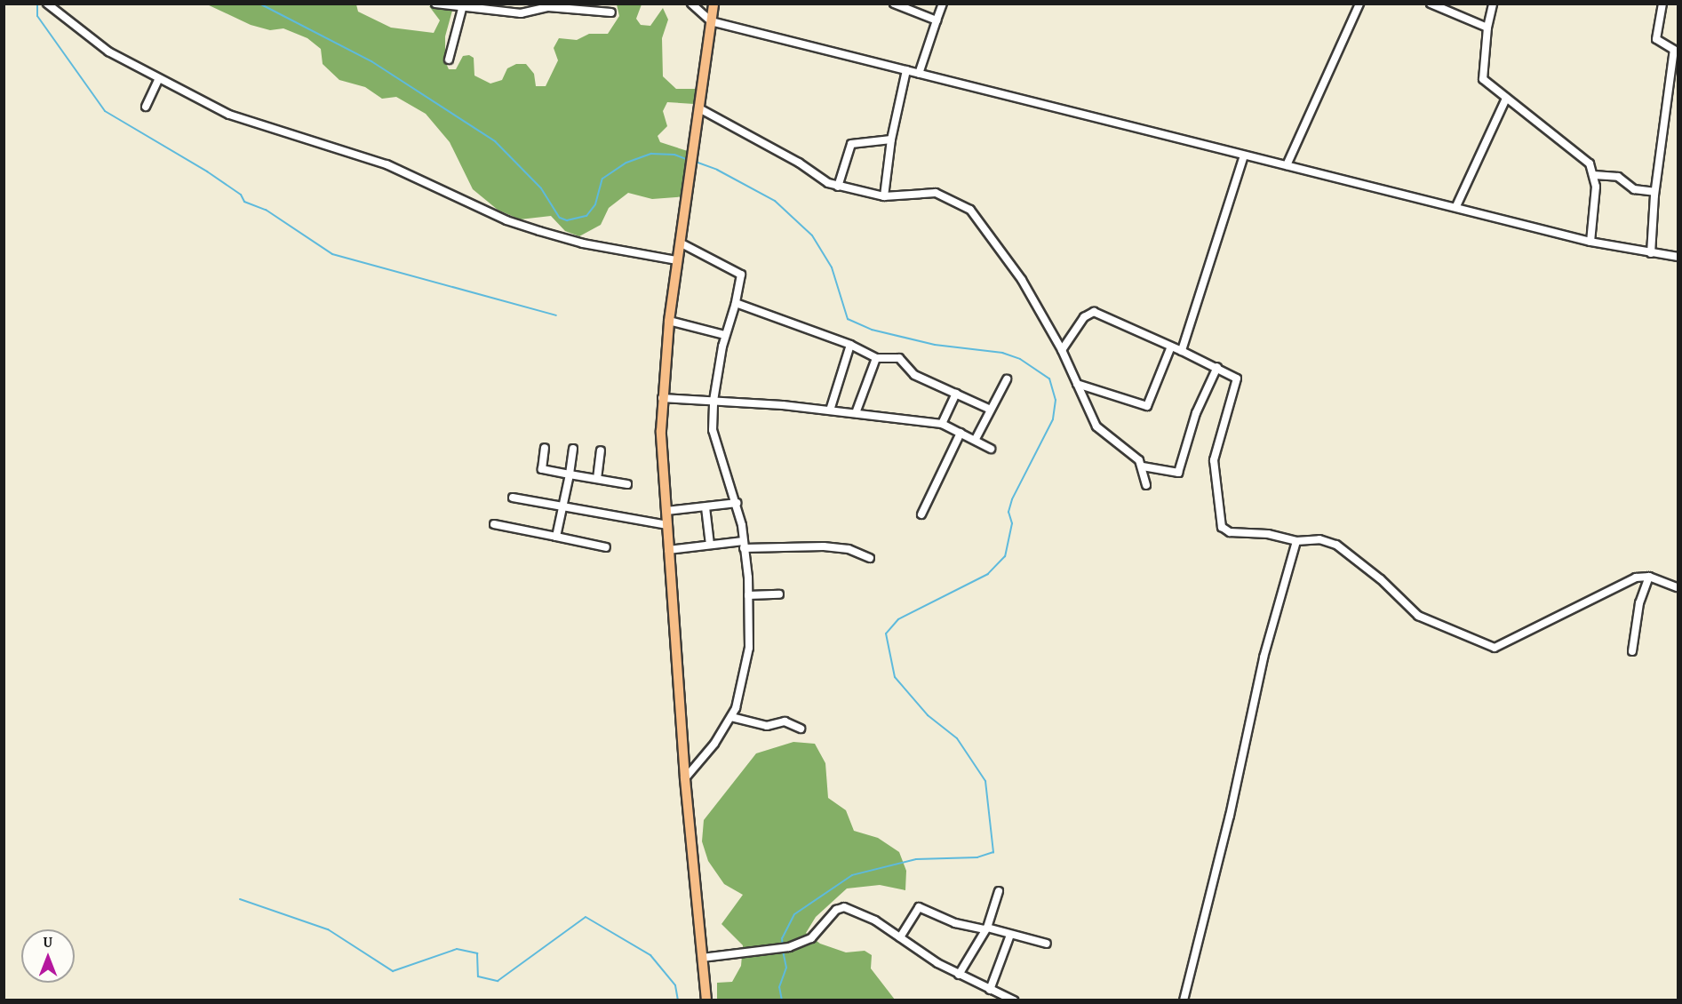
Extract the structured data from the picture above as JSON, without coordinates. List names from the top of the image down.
{
  "north": "top"
}
